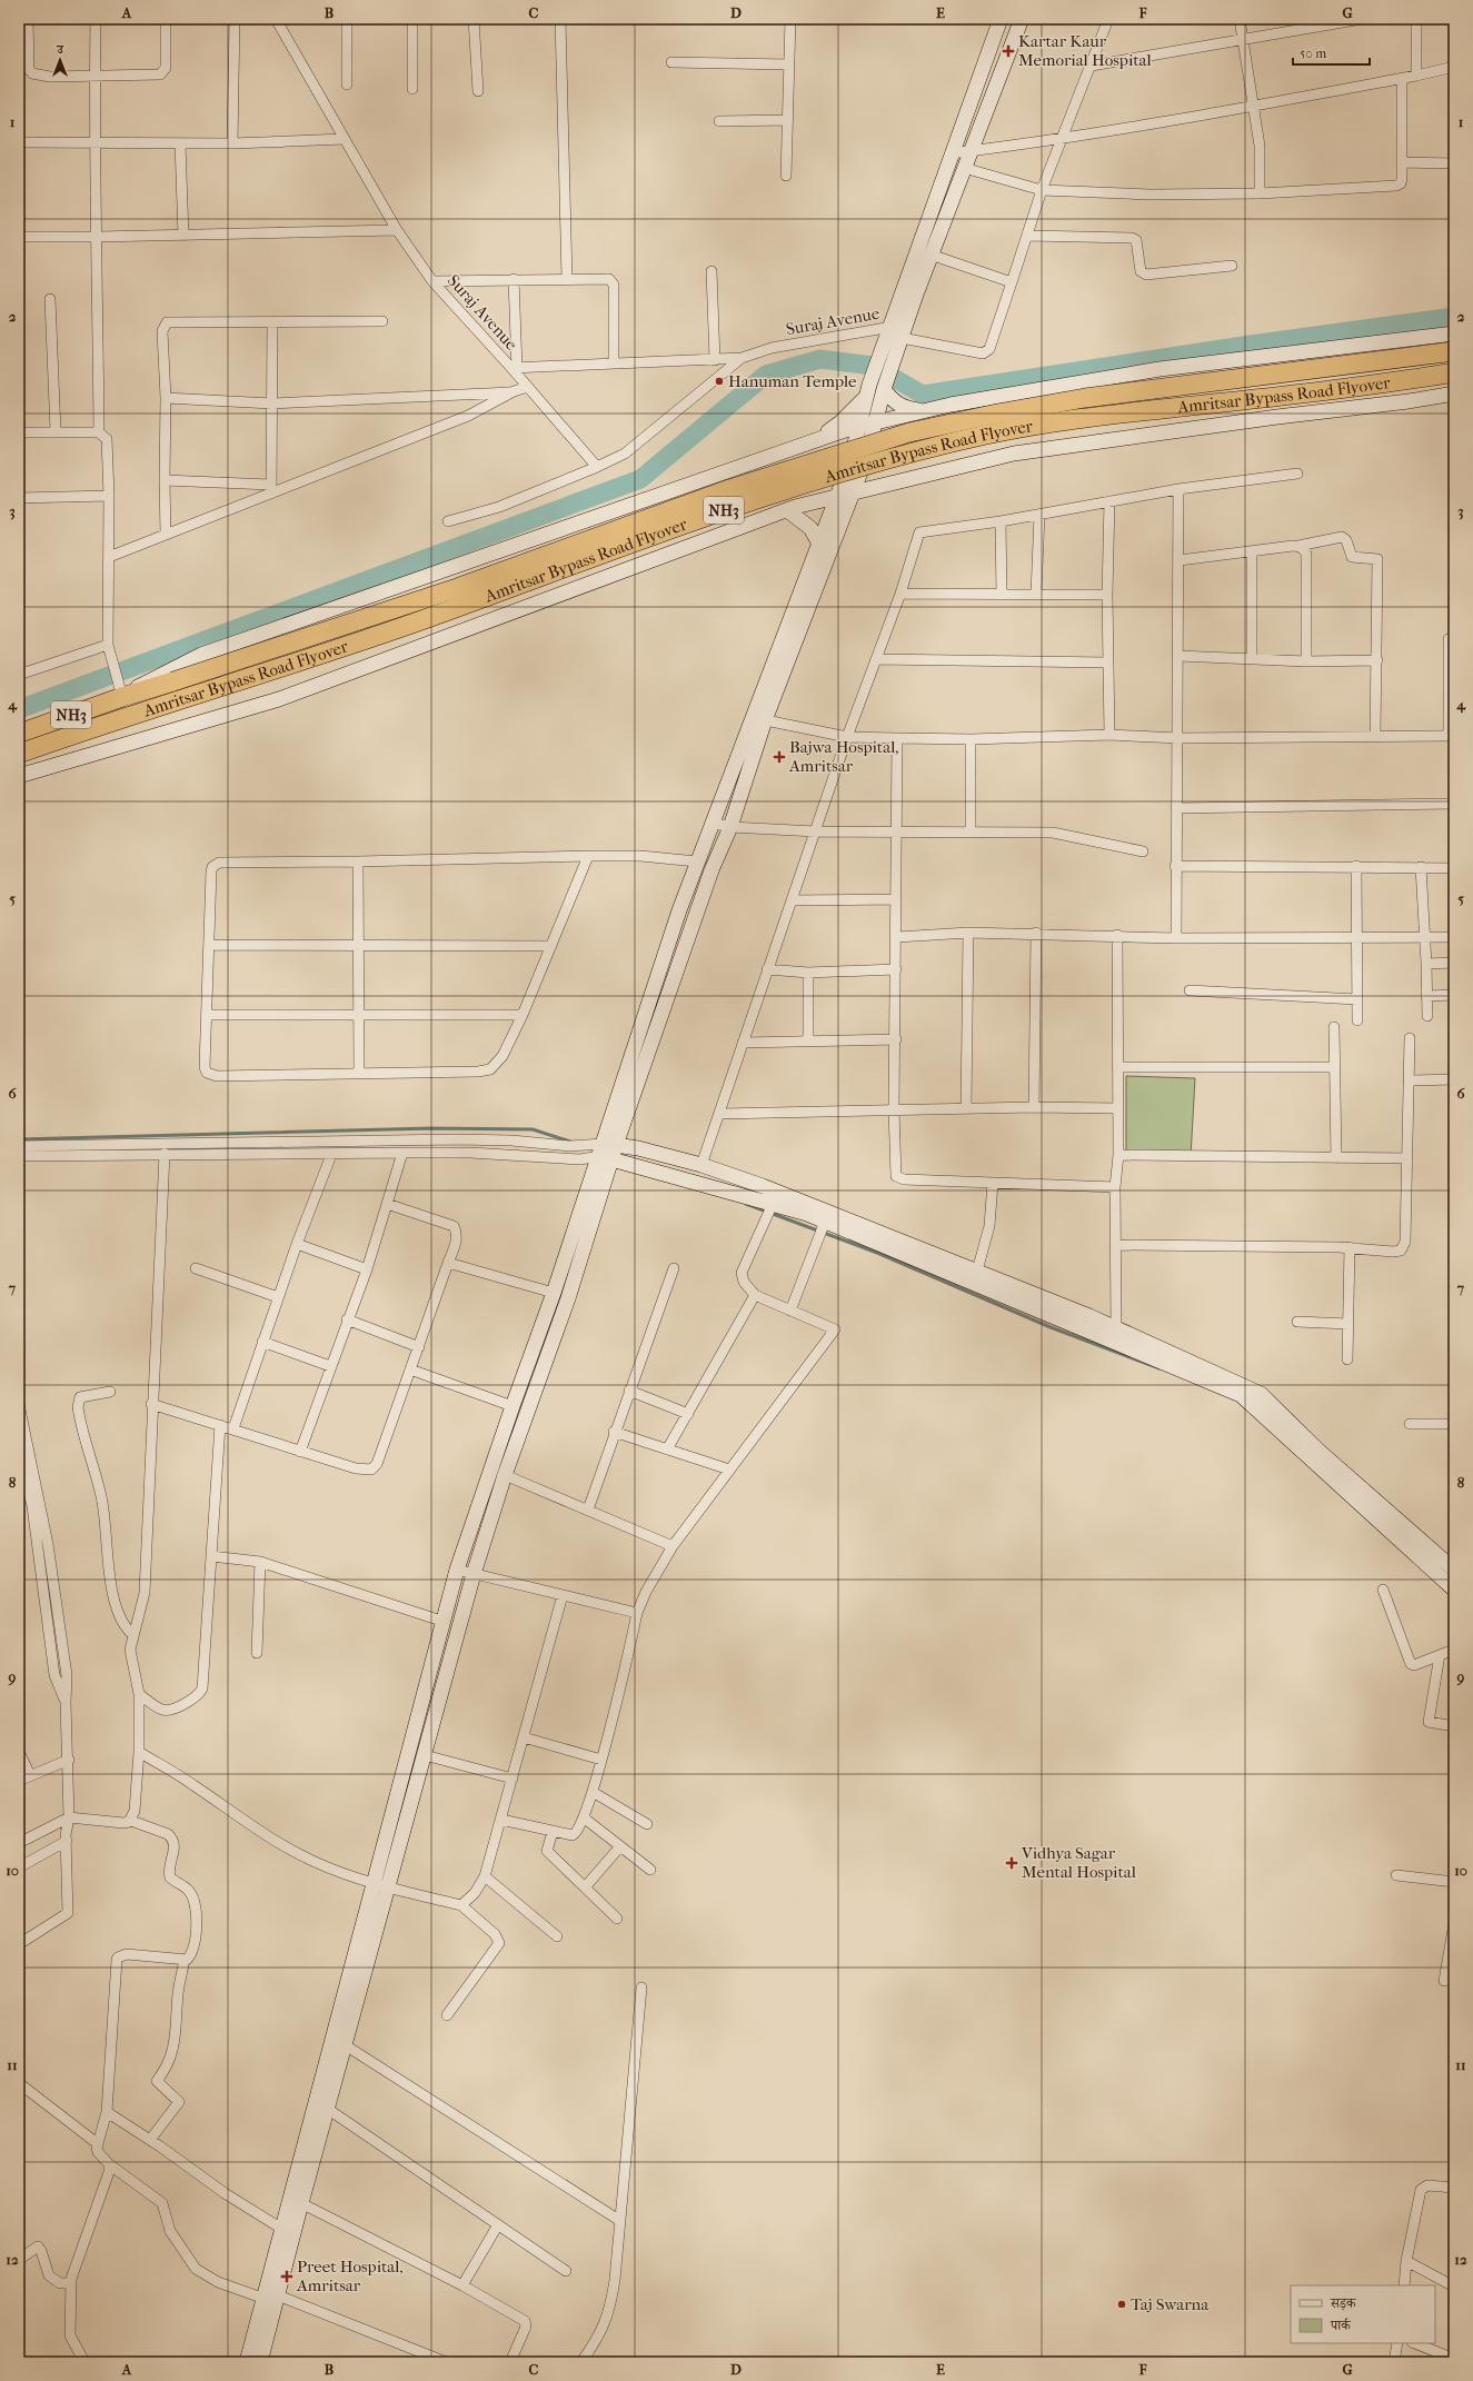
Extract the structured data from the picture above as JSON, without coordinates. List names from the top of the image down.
{
  "streets": {
    "highway": ["Amritsar Bypass Road Flyover", "NH3"],
    "street": ["Suraj Avenue"]
  },
  "crossings": [
    ["Amritsar Bypass Road Flyover", "NH3"]
  ],
  "places": {
    "health": [
      "Kartar Kaur Memorial Hospital",
      "Bajwa Hospital, Amritsar",
      "Vidhya Sagar Mental Hospital",
      "Preet Hospital, Amritsar"
    ],
    "other": ["Hanuman Temple", "Taj Swarna"]
  },
  "legend": ["सड़क", "पार्क"],
  "scale_bar": "50 m",
  "north": "top",
  "grid": {
    "columns": [
      "A",
      "B",
      "C",
      "D",
      "E",
      "F",
      "G"
    ],
    "rows": [
      "1",
      "2",
      "3",
      "4",
      "5",
      "6",
      "7",
      "8",
      "9",
      "10",
      "11",
      "12"
    ]
  }
}
